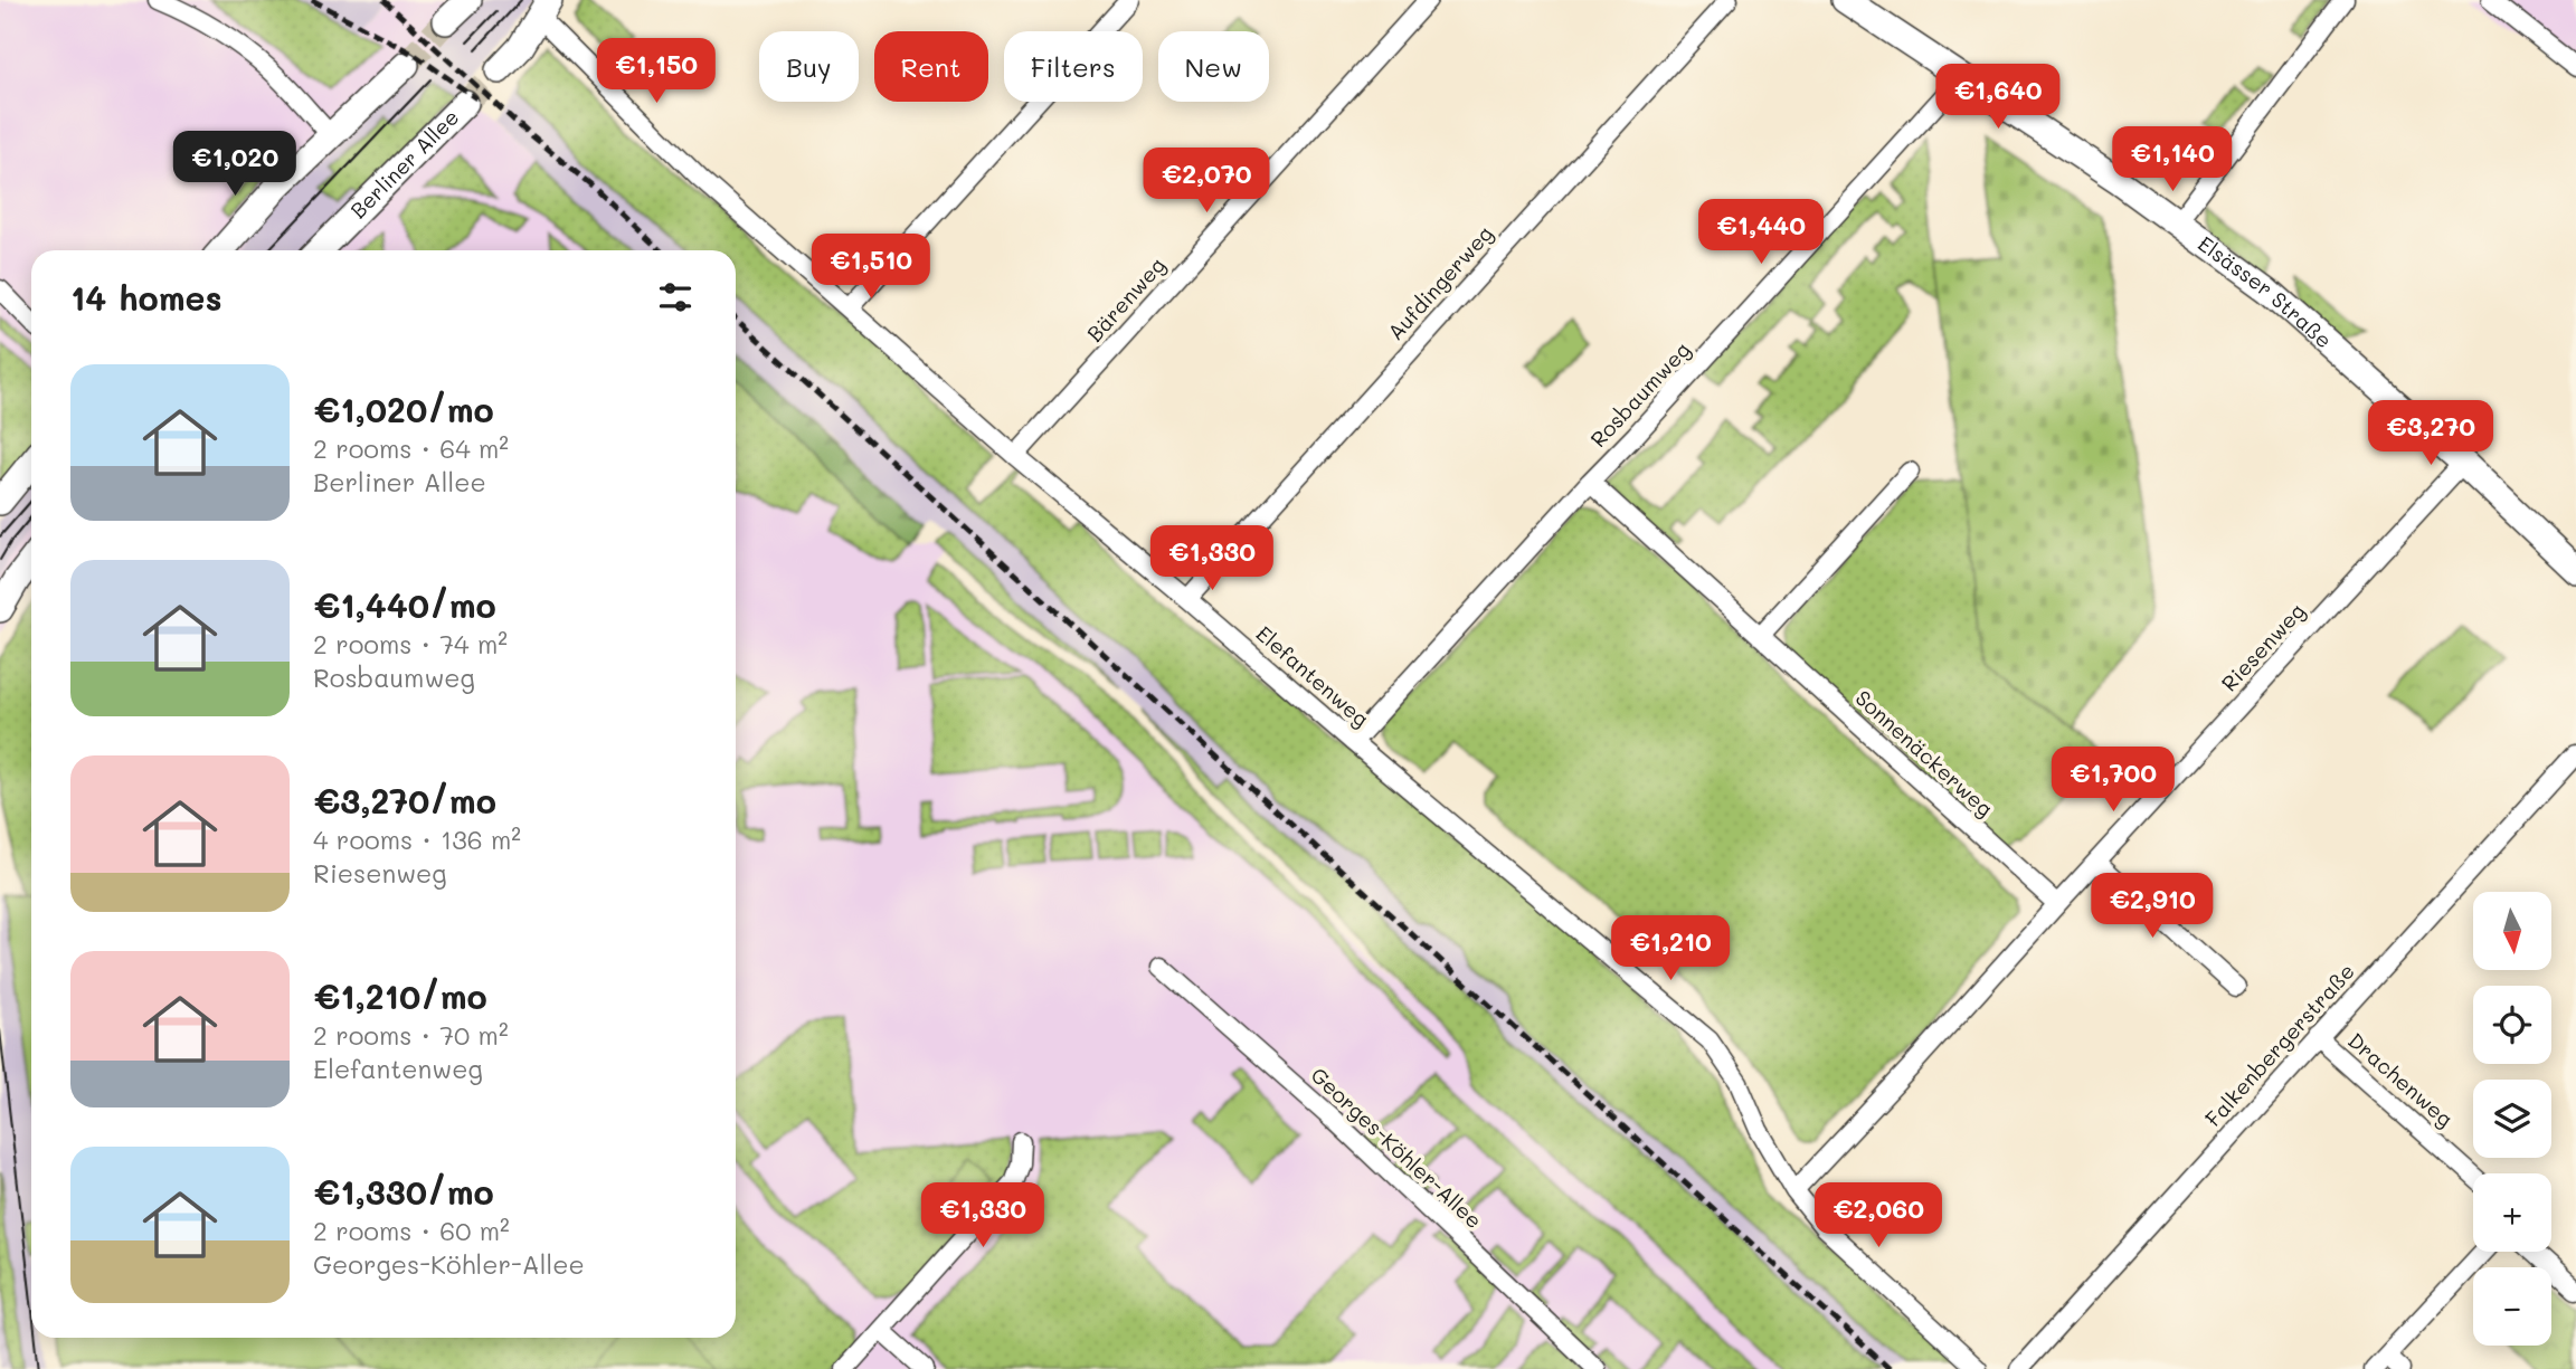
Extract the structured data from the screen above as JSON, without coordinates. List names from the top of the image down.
{
  "streets": {
    "main road": ["Berliner Allee", "Elsässer Straße"],
    "street": [
      "Aufdingerweg",
      "Bärenweg",
      "Rosbaumweg",
      "Riesenweg",
      "Elefantenweg",
      "Sonnenäckerweg",
      "Falkenbergerstraße",
      "Drachenweg",
      "Georges-Köhler-Allee"
    ]
  },
  "crossings": [
    ["Aufdingerweg", "Elefantenweg"],
    ["Elsässer Straße", "Rosbaumweg"],
    ["Elsässer Straße", "Riesenweg"],
    ["Bärenweg", "Elefantenweg"],
    ["Rosbaumweg", "Elefantenweg"],
    ["Rosbaumweg", "Sonnenäckerweg"],
    ["Riesenweg", "Elefantenweg"],
    ["Riesenweg", "Sonnenäckerweg"],
    ["Falkenbergerstraße", "Drachenweg"]
  ],
  "north": "bottom",
  "page": {
    "chip": [
      "Buy",
      "Rent",
      "Filters",
      "New"
    ],
    "price": [
      "€1,150",
      "€1,640",
      "€1,140",
      "€1,020",
      "€2,070",
      "€1,440",
      "€1,510",
      "€3,270",
      "€1,330",
      "€1,700",
      "€2,910",
      "€1,210",
      "€1,330",
      "€2,060"
    ],
    "heading": "14 homes",
    "list": [
      {
        "name": "€1,020/mo",
        "note": "2 rooms · 64 m² · Berliner Allee"
      },
      {
        "name": "€1,440/mo",
        "note": "2 rooms · 74 m² · Rosbaumweg"
      },
      {
        "name": "€3,270/mo",
        "note": "4 rooms · 136 m² · Riesenweg"
      },
      {
        "name": "€1,210/mo",
        "note": "2 rooms · 70 m² · Elefantenweg"
      },
      {
        "name": "€1,330/mo",
        "note": "2 rooms · 60 m² · Georges-Köhler-Allee"
      }
    ],
    "map_buttons": ["+", "−"]
  }
}
